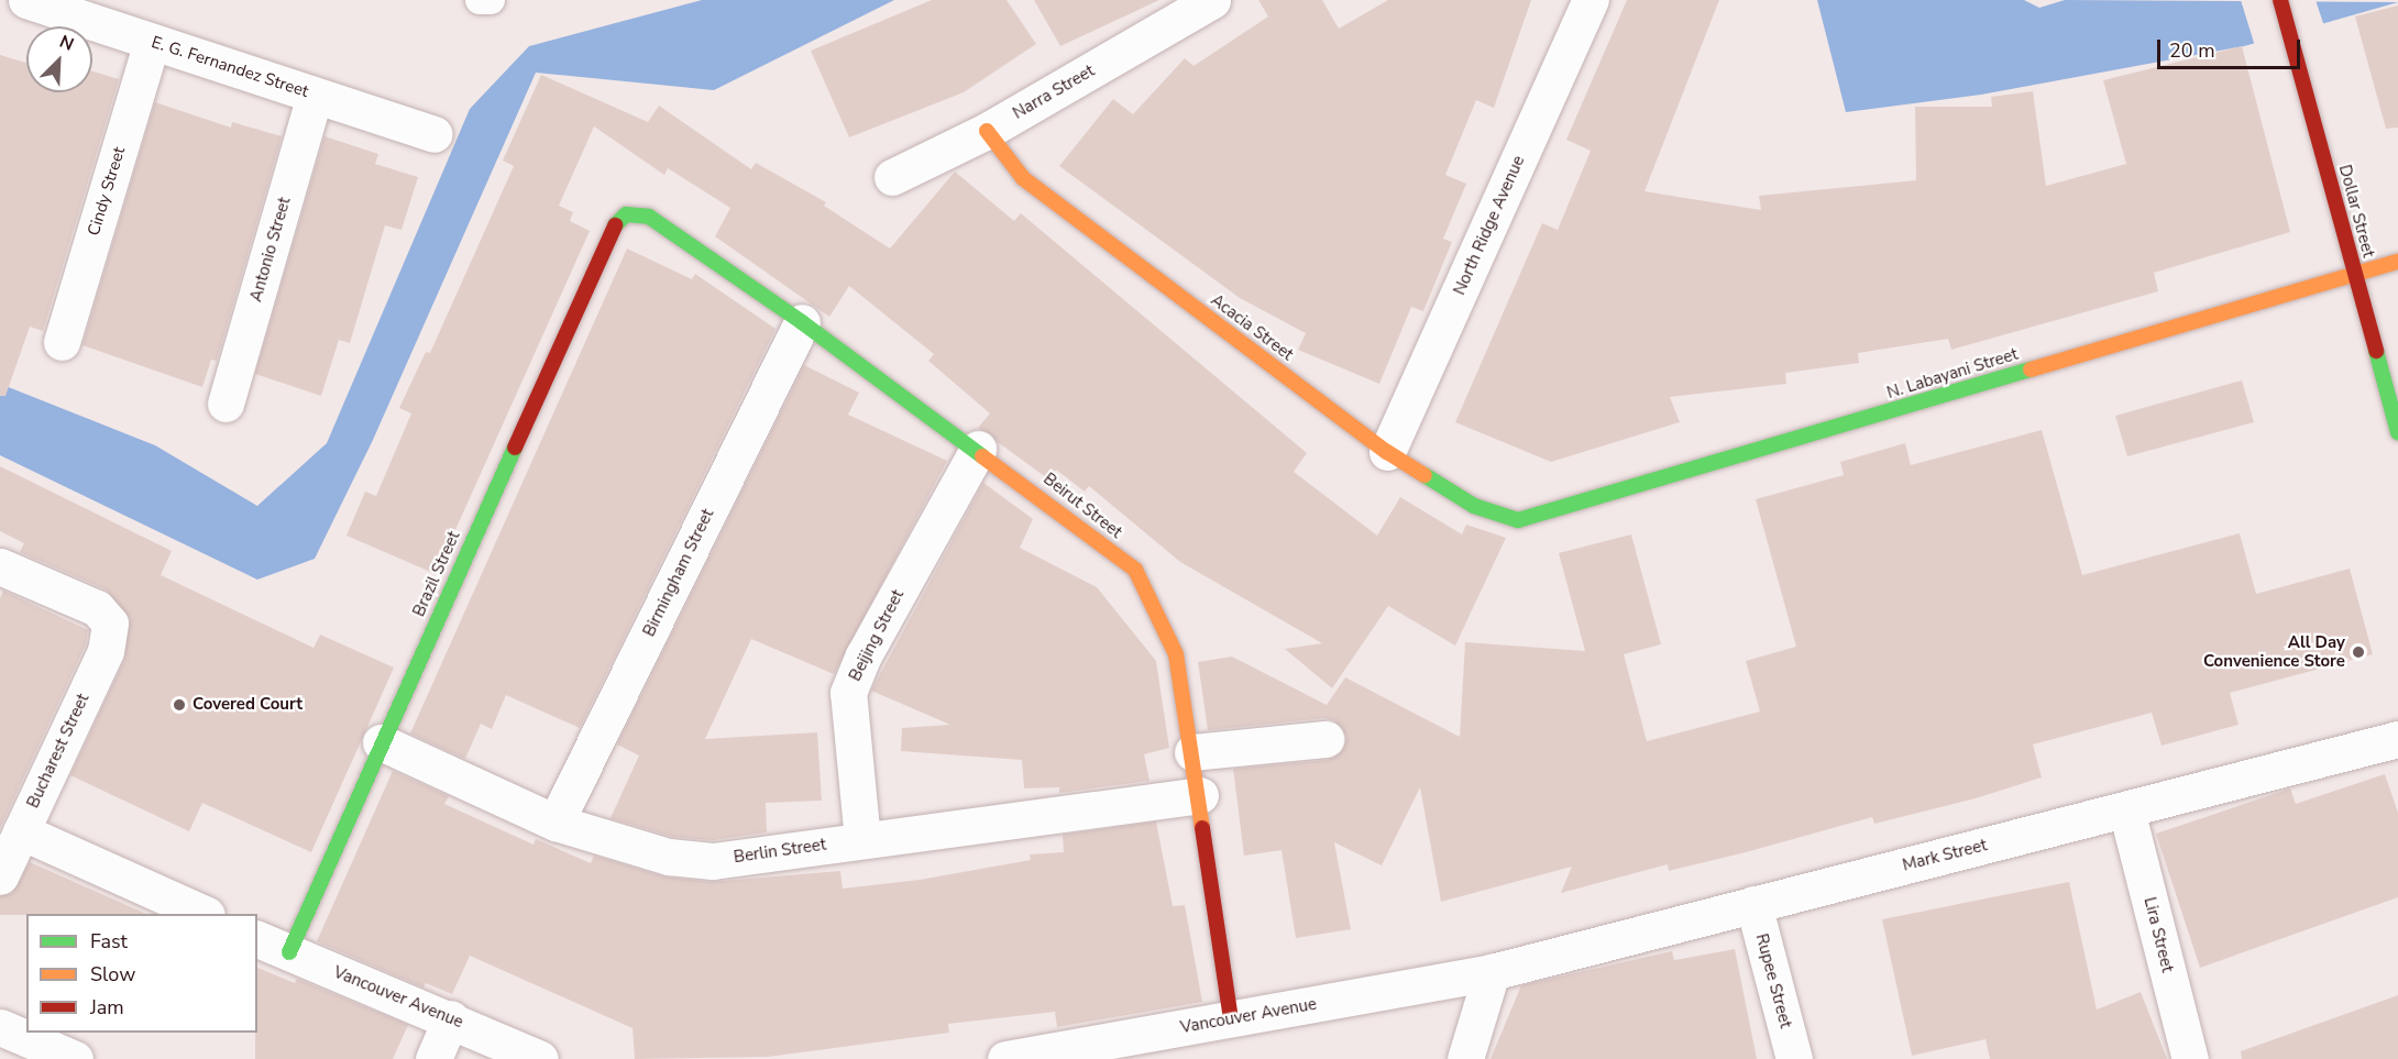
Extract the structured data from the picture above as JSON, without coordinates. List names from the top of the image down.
{
  "streets": {
    "street": [
      "E. G. Fernandez Street",
      "Narra Street",
      "Cindy Street",
      "Dollar Street",
      "North Ridge Avenue",
      "Antonio Street",
      "Acacia Street",
      "N. Labayani Street",
      "Beirut Street",
      "Birmingham Street",
      "Brazil Street",
      "Beijing Street",
      "Bucharest Street",
      "Berlin Street",
      "Mark Street",
      "Lira Street",
      "Rupee Street",
      "Vancouver Avenue"
    ]
  },
  "crossings": [
    ["E. G. Fernandez Street", "Cindy Street"],
    ["E. G. Fernandez Street", "Antonio Street"],
    ["Narra Street", "Acacia Street"],
    ["Dollar Street", "N. Labayani Street"],
    ["North Ridge Avenue", "Acacia Street"],
    ["Acacia Street", "N. Labayani Street"],
    ["Beirut Street", "Birmingham Street"],
    ["Beirut Street", "Brazil Street"],
    ["Beirut Street", "Beijing Street"],
    ["Beirut Street", "Berlin Street"],
    ["Beirut Street", "Vancouver Avenue"],
    ["Birmingham Street", "Berlin Street"],
    ["Brazil Street", "Berlin Street"],
    ["Brazil Street", "Vancouver Avenue"],
    ["Beijing Street", "Berlin Street"],
    ["Mark Street", "Lira Street"],
    ["Mark Street", "Rupee Street"],
    ["Mark Street", "Vancouver Avenue"]
  ],
  "places": ["All Day Convenience Store", "Covered Court"],
  "legend": ["Fast", "Slow", "Jam"],
  "scale_bar": "20 m",
  "north": "top right"
}
